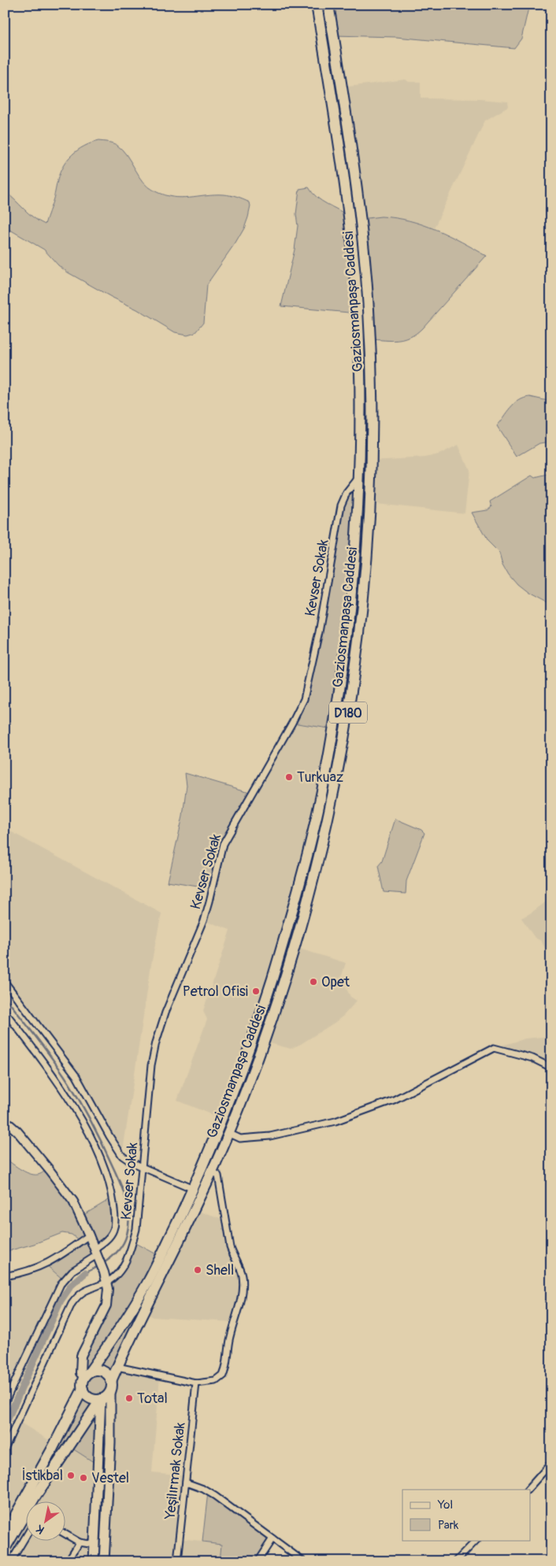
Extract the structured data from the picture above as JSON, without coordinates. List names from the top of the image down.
{
  "streets": {
    "highway": ["Gaziosmanpaşa Caddesi", "D180"],
    "street": ["Kevser Sokak", "Yeşilırmak Sokak"]
  },
  "crossings": [
    ["Gaziosmanpaşa Caddesi", "Kevser Sokak"]
  ],
  "places": [
    "Turkuaz",
    "Opet",
    "Petrol Ofisi",
    "Shell",
    "Total",
    "İstikbal",
    "Vestel"
  ],
  "legend": ["Yol", "Park"],
  "north": "bottom left"
}
